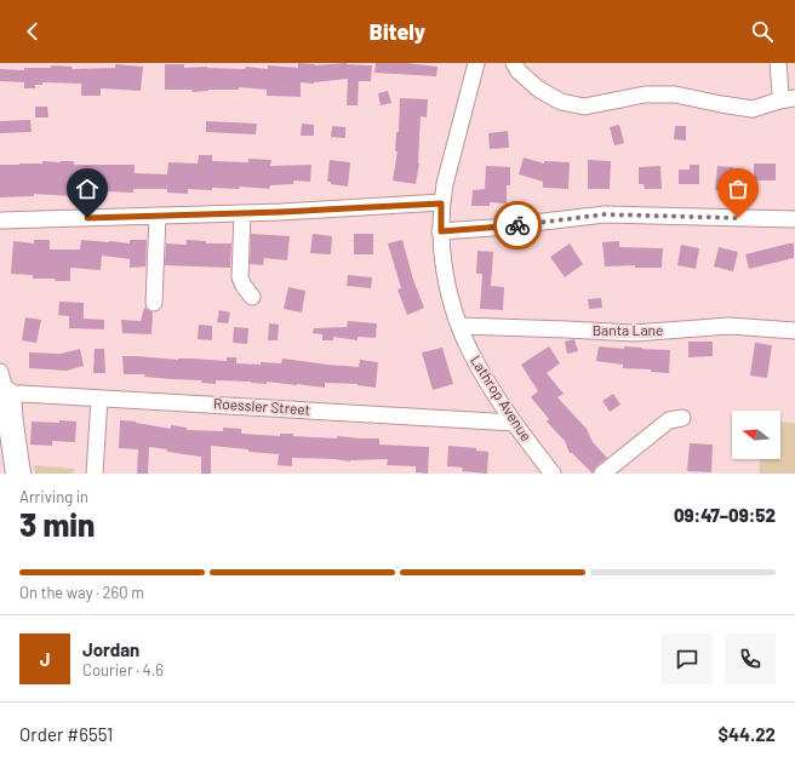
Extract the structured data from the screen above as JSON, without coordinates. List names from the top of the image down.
{
  "streets": {
    "street": ["Banta Lane", "Lathrop Avenue", "Roessler Street"]
  },
  "crossings": [
    ["Banta Lane", "Lathrop Avenue"],
    ["Lathrop Avenue", "Roessler Street"]
  ],
  "north": "left",
  "page": {
    "header": "Bitely",
    "heading": ["3 min", "Arriving in", "09:47–09:52"],
    "panel": [
      "Jordan",
      "Courier · 4.6",
      "Order #6551",
      "$44.22"
    ],
    "bar": "On the way · 260 m",
    "round": "J"
  }
}
